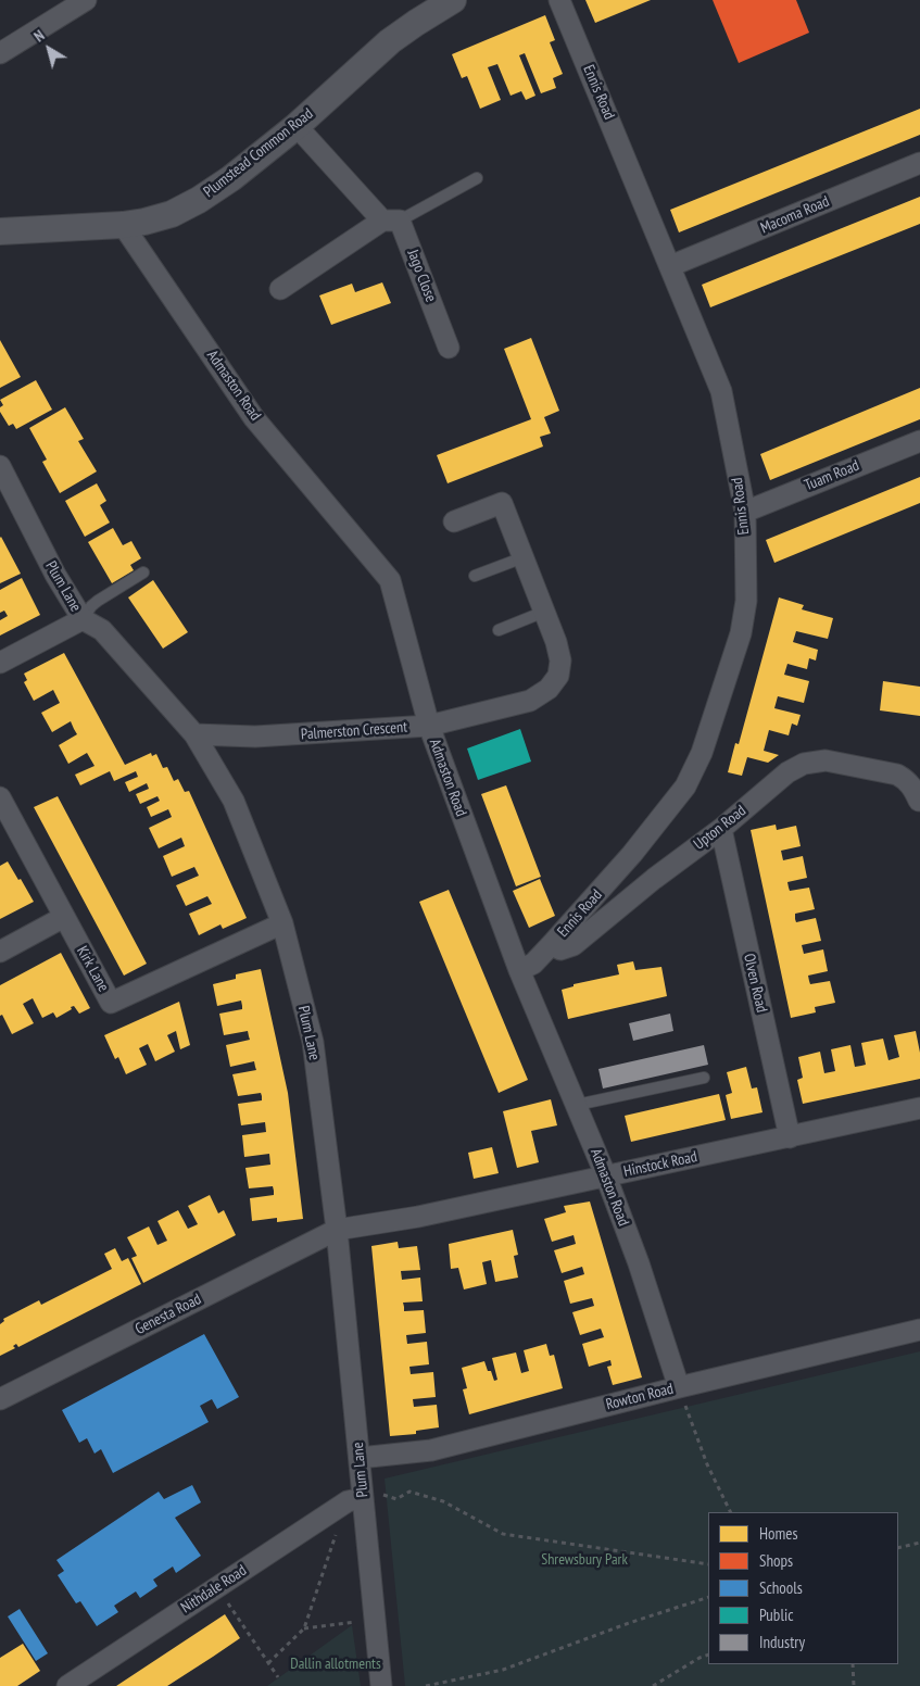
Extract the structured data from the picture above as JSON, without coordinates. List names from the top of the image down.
{
  "streets": {
    "street": [
      "Ennis Road",
      "Plumstead Common Road",
      "Macoma Road",
      "Jago Close",
      "Admaston Road",
      "Tuam Road",
      "Plum Lane",
      "Palmerston Crescent",
      "Upton Road",
      "Kirk Lane",
      "Olven Road",
      "Hinstock Road",
      "Genesta Road",
      "Rowton Road",
      "Nithdale Road"
    ]
  },
  "crossings": [
    ["Ennis Road", "Macoma Road"],
    ["Ennis Road", "Admaston Road"],
    ["Ennis Road", "Tuam Road"],
    ["Ennis Road", "Upton Road"],
    ["Plumstead Common Road", "Jago Close"],
    ["Plumstead Common Road", "Admaston Road"],
    ["Admaston Road", "Palmerston Crescent"],
    ["Admaston Road", "Hinstock Road"],
    ["Admaston Road", "Rowton Road"],
    ["Plum Lane", "Palmerston Crescent"],
    ["Plum Lane", "Kirk Lane"],
    ["Plum Lane", "Hinstock Road"],
    ["Plum Lane", "Genesta Road"],
    ["Plum Lane", "Rowton Road"],
    ["Plum Lane", "Nithdale Road"],
    ["Upton Road", "Olven Road"],
    ["Olven Road", "Hinstock Road"],
    ["Hinstock Road", "Genesta Road"]
  ],
  "parks": ["Shrewsbury Park", "Dallin allotments"],
  "legend": [
    "Homes",
    "Shops",
    "Schools",
    "Public",
    "Industry"
  ],
  "north": "top left"
}
